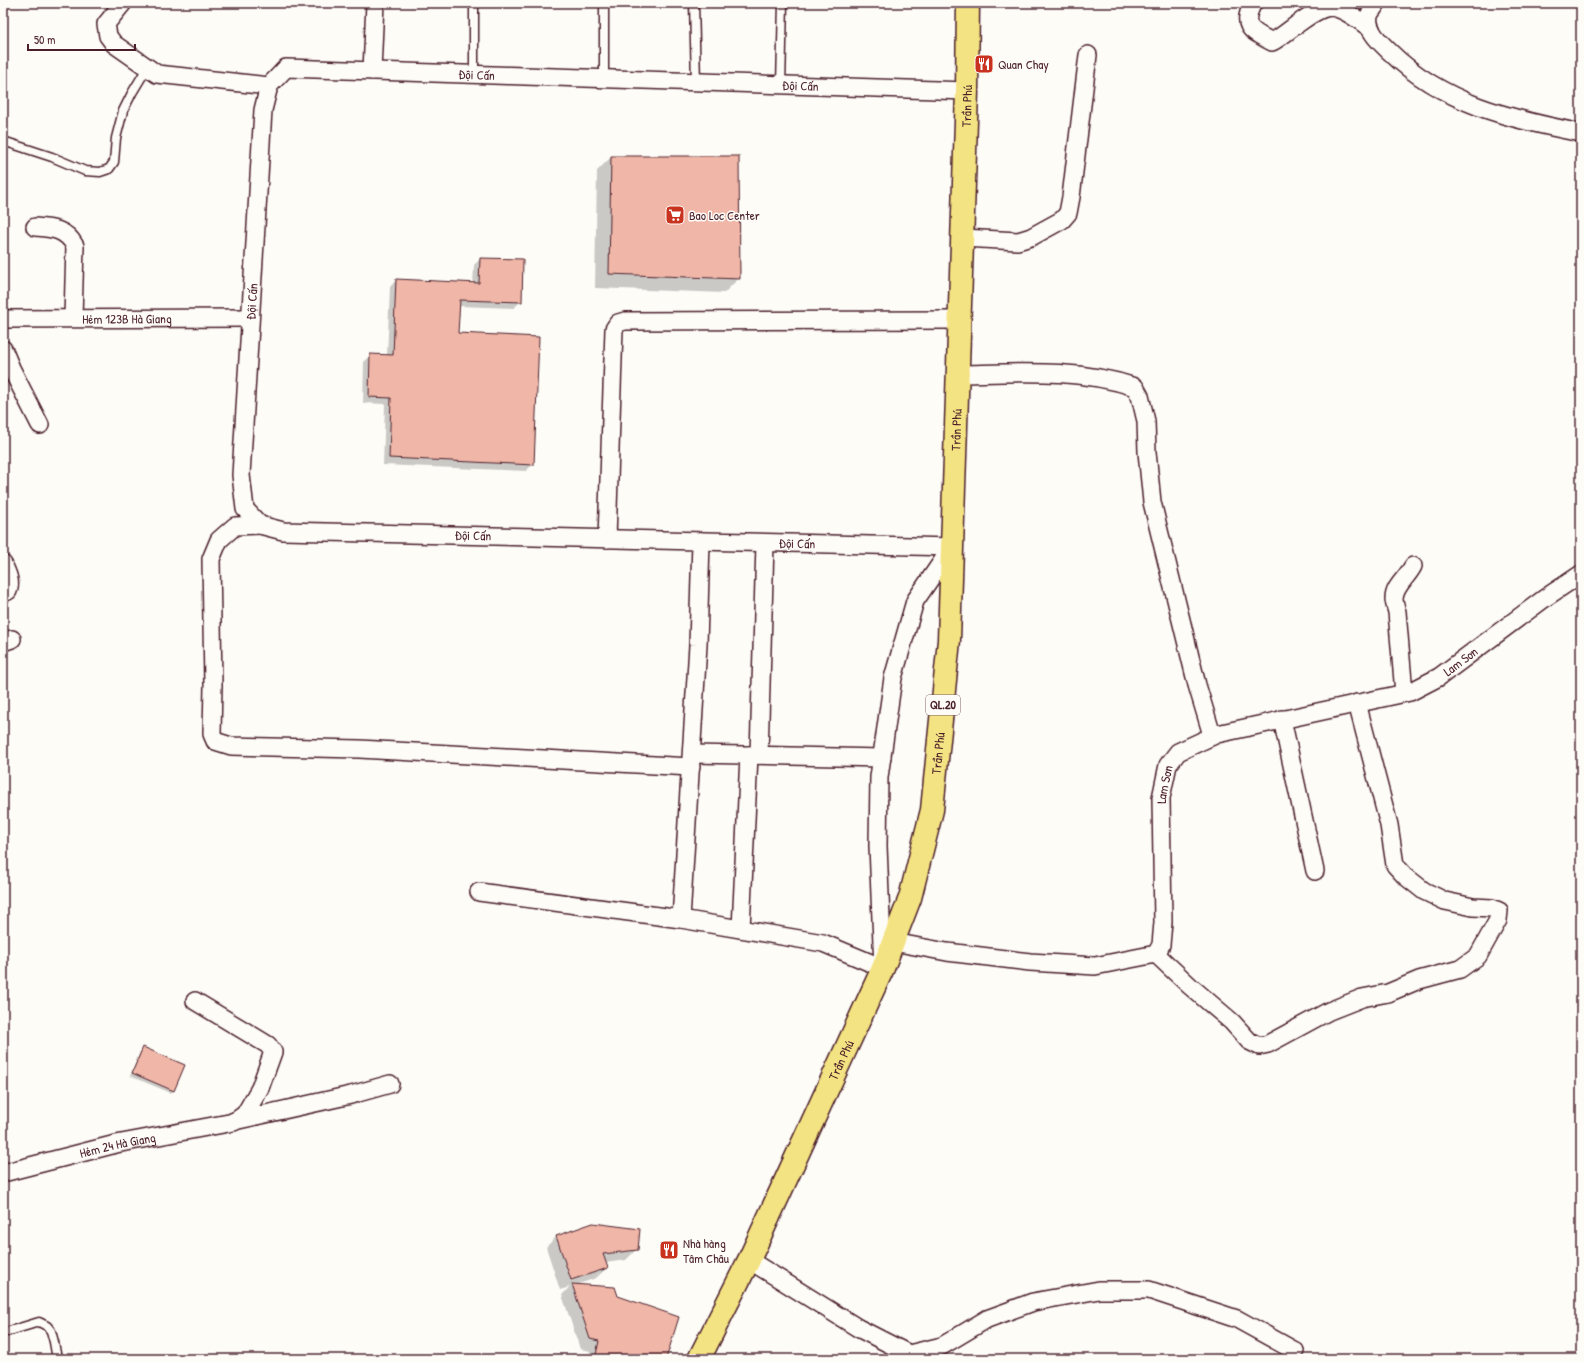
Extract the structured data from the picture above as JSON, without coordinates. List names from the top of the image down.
{
  "streets": {
    "highway": ["Trần Phú", "QL.20"],
    "street": [
      "Đội Cấn",
      "Hẻm 123B Hà Giang",
      "Lam Sơn",
      "Hẻm 24 Hà Giang"
    ]
  },
  "crossings": [
    ["Đội Cấn", "Trần Phú"],
    ["Đội Cấn", "Hẻm 123B Hà Giang"]
  ],
  "places": {
    "restaurant": ["Quan Chay", "Nhà hàng Tâm Châu"],
    "supermarket": ["Bao Loc Center"]
  },
  "scale_bar": "50 m"
}
